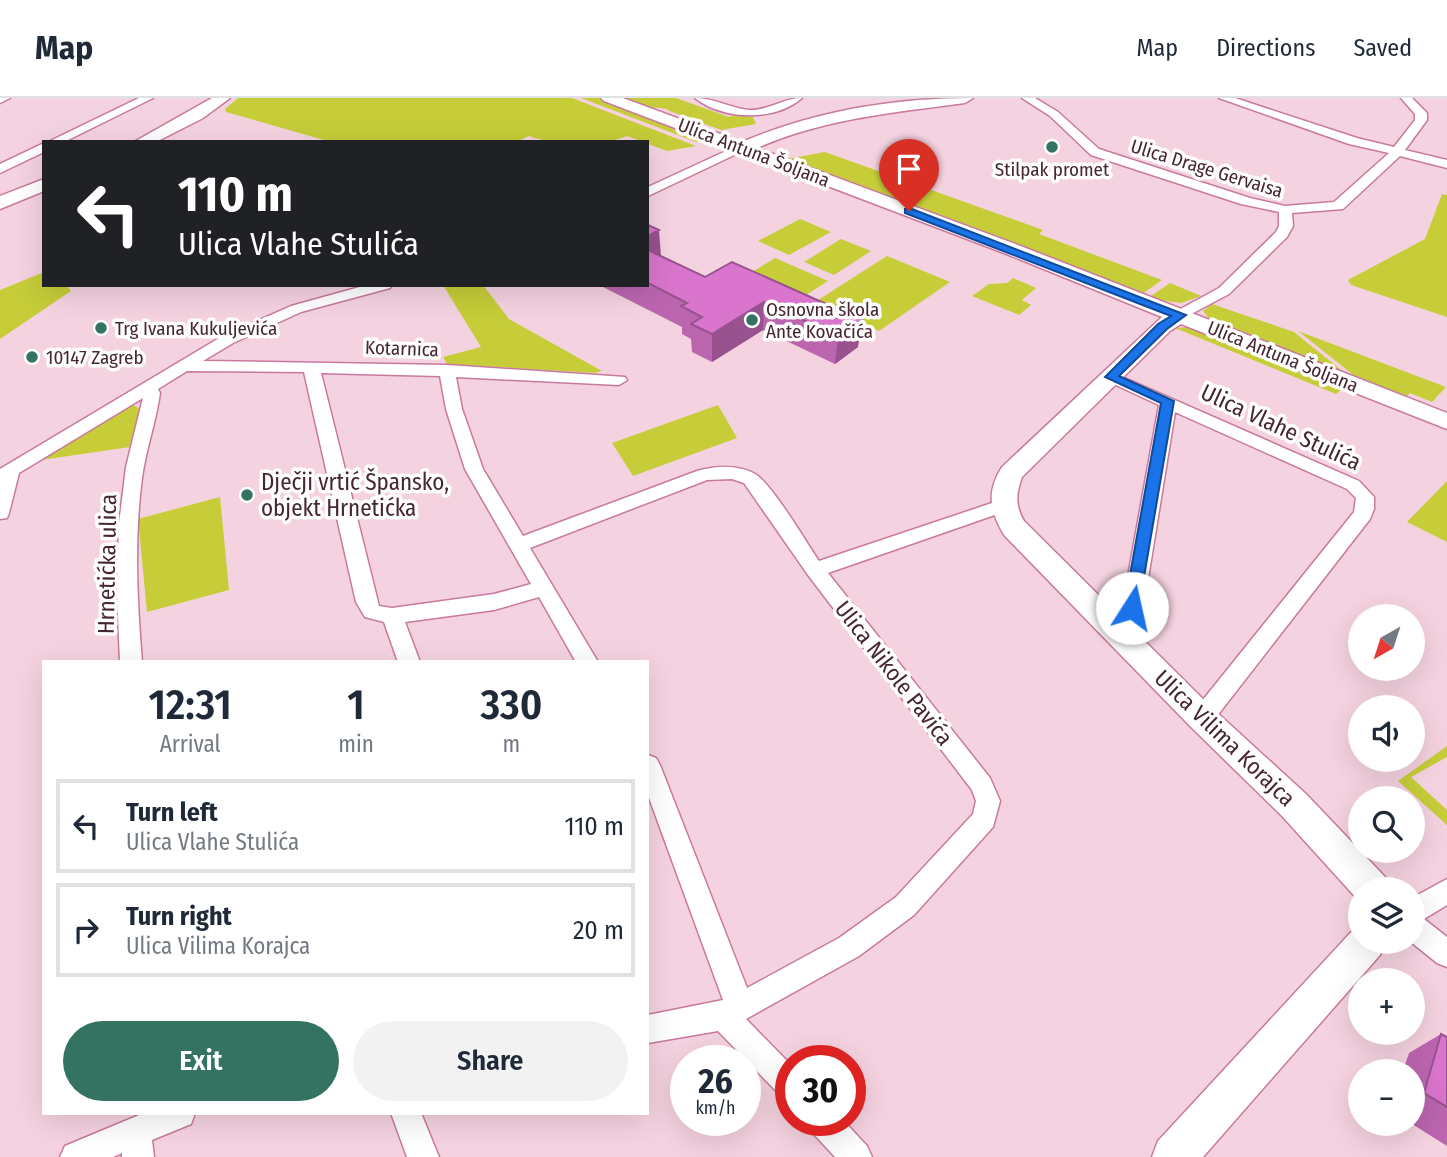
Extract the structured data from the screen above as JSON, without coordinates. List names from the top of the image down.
{
  "streets": {
    "street": [
      "Ulica Antuna Šoljana",
      "Ulica Drage Gervaisa",
      "Kotarnica",
      "Ulica Vlahe Stulića",
      "Hrnetićka ulica",
      "Ulica Nikole Pavića",
      "Ulica Vilima Korajca"
    ]
  },
  "crossings": [
    ["Ulica Antuna Šoljana", "Ulica Drage Gervaisa"],
    ["Ulica Vlahe Stulića", "Ulica Vilima Korajca"]
  ],
  "places": [
    "Stilpak promet",
    "Osnovna škola Ante Kovačića",
    "Trg Ivana Kukuljevića",
    "10147 Zagreb",
    "Dječji vrtić Špansko, objekt Hrnetićka"
  ],
  "north": "bottom left",
  "page": {
    "header": "Map",
    "nav": ["Map", "Directions", "Saved"],
    "turn": ["110 m", "Ulica Vlahe Stulića"],
    "map_buttons": ["+", "−"],
    "eta": [
      "12:31",
      "Arrival",
      "1",
      "min",
      "330",
      "m"
    ],
    "list": [
      {
        "name": "Turn left",
        "note": "Ulica Vlahe Stulića",
        "value": "110 m"
      },
      {
        "name": "Turn right",
        "note": "Ulica Vilima Korajca",
        "value": "20 m"
      }
    ],
    "buttons": ["Exit", "Share"],
    "speed": "26 km/h",
    "limit": "30"
  }
}
